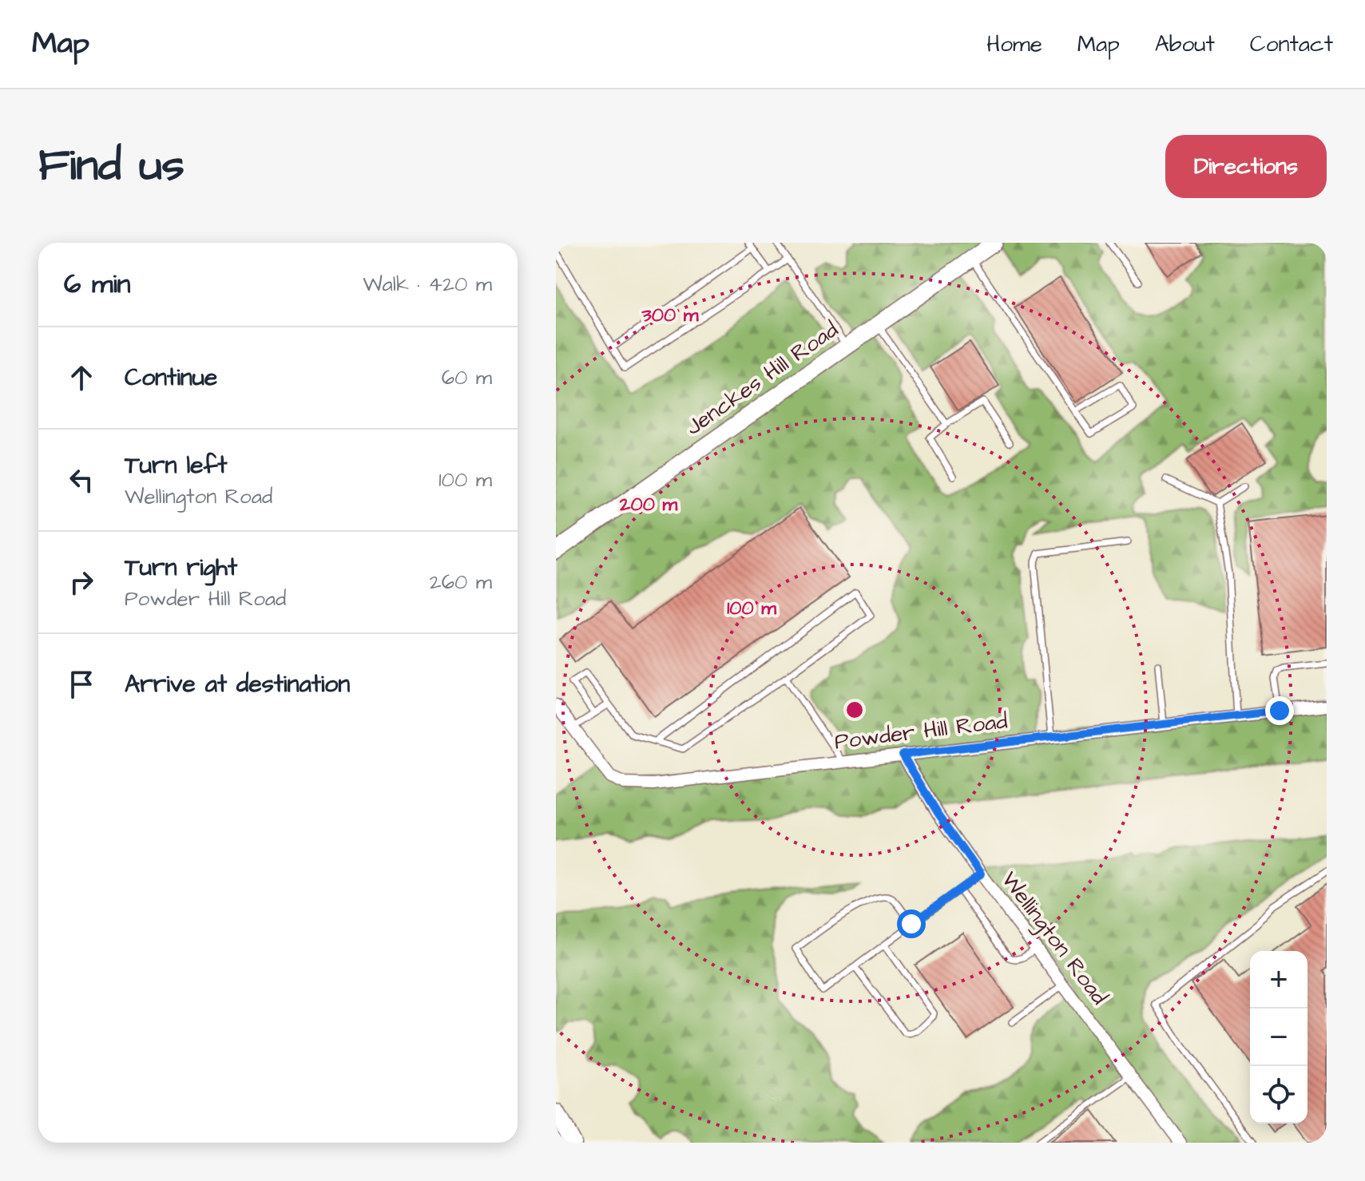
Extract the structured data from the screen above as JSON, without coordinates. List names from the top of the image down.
{
  "streets": {
    "main road": ["Jenckes Hill Road"],
    "street": ["Powder Hill Road", "Wellington Road"]
  },
  "crossings": [
    ["Powder Hill Road", "Wellington Road"]
  ],
  "page": {
    "header": "Map",
    "nav": [
      "Home",
      "Map",
      "About",
      "Contact"
    ],
    "title": "Find us",
    "buttons": "Directions",
    "heading": ["6 min", "Walk · 420 m"],
    "list": [
      ["Continue", "60 m"],
      ["Turn left", "Wellington Road", "100 m"],
      ["Turn right", "Powder Hill Road", "260 m"],
      "Arrive at destination"
    ],
    "map_buttons": ["+", "−"]
  },
  "rings": ["300 m", "200 m", "100 m"]
}
